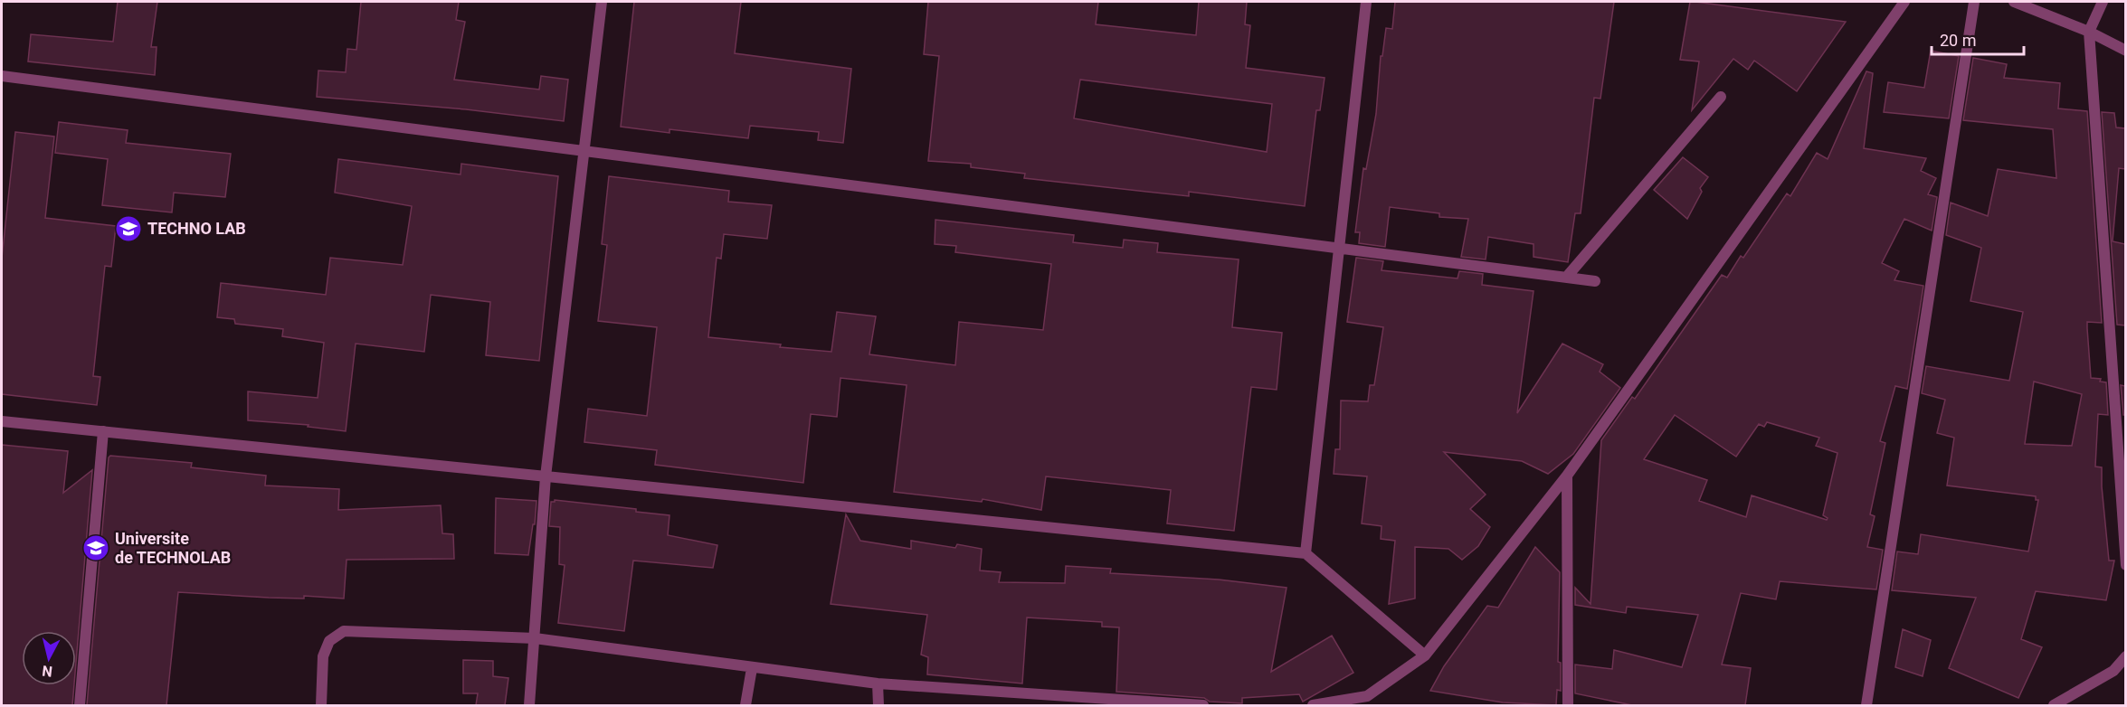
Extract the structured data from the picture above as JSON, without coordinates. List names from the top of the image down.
{
  "places": {
    "school or university": ["TECHNO LAB", "Universite de TECHNOLAB"]
  },
  "scale_bar": "20 m",
  "north": "bottom"
}
